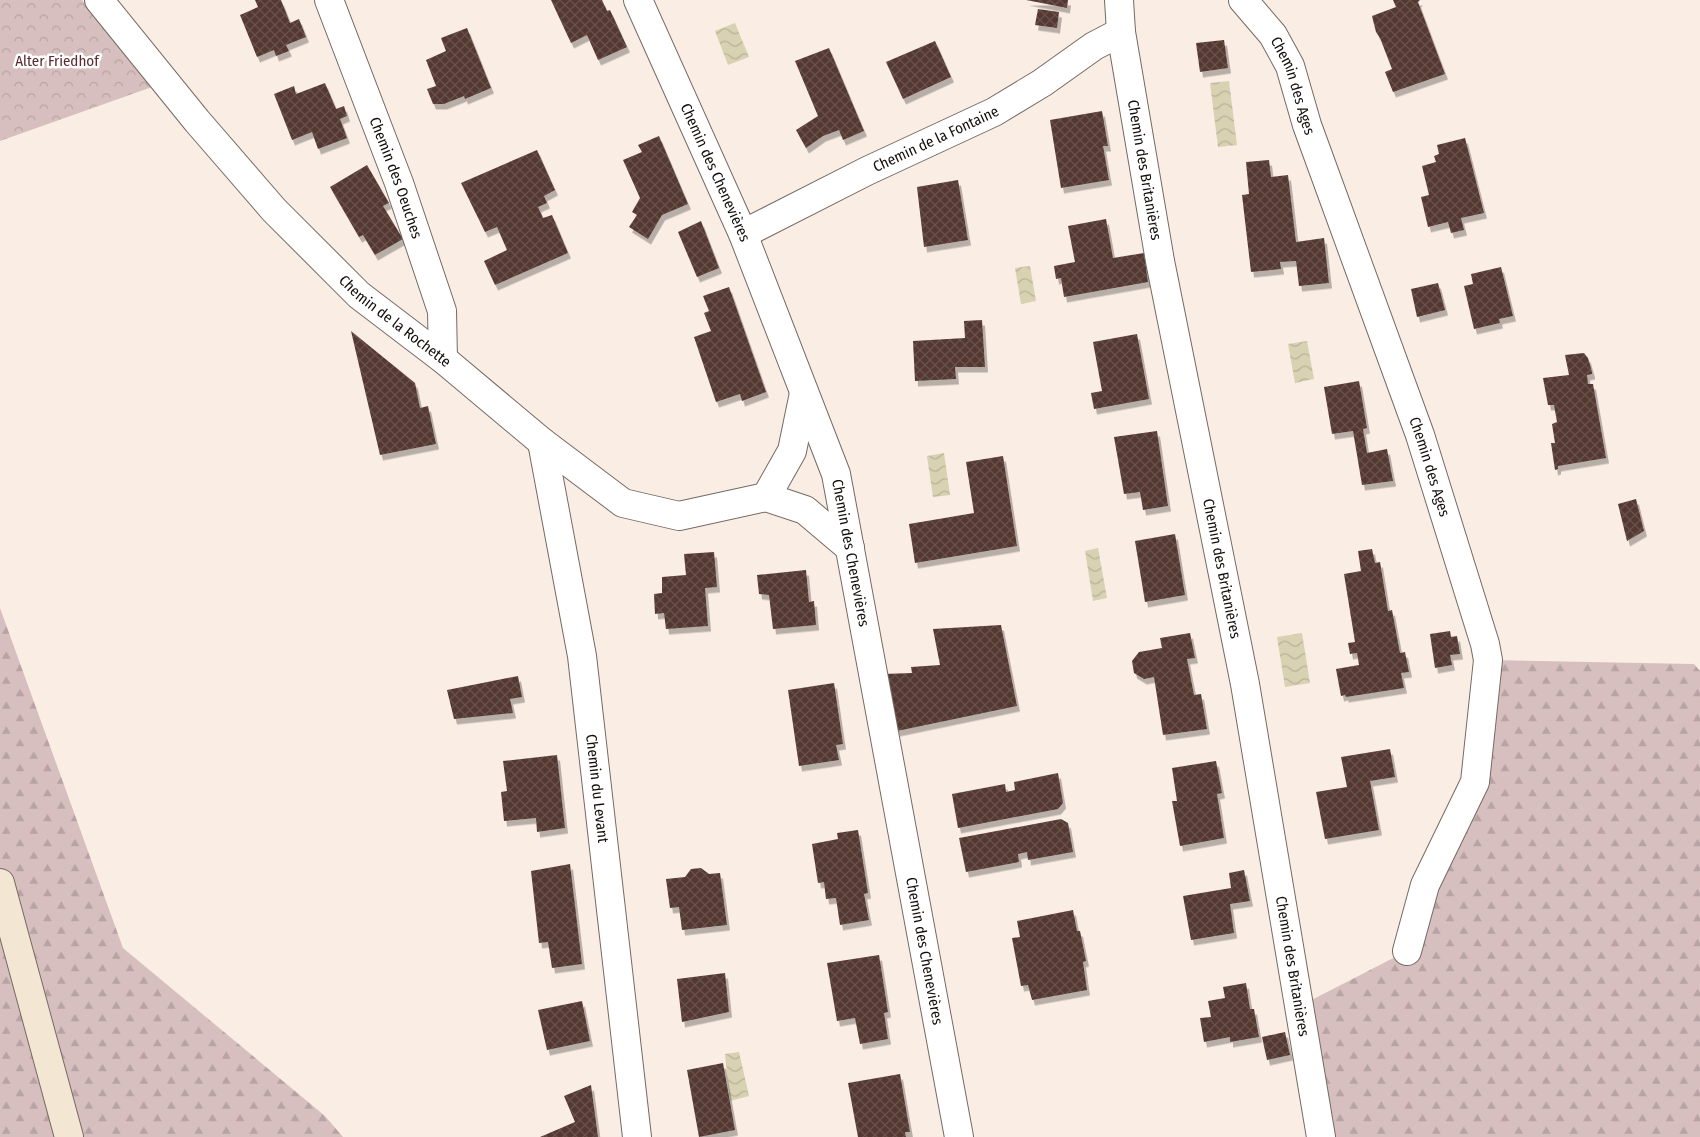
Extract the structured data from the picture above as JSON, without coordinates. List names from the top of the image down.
{
  "streets": {
    "street": [
      "Chemin des Ages",
      "Chemin de la Fontaine",
      "Chemin des Britanières",
      "Chemin des Chenevières",
      "Chemin des Oeuches",
      "Chemin de la Rochette",
      "Chemin du Levant"
    ]
  },
  "crossings": [
    ["Chemin de la Fontaine", "Chemin des Britanières"],
    ["Chemin de la Fontaine", "Chemin des Chenevières"],
    ["Chemin des Oeuches", "Chemin de la Rochette"],
    ["Chemin de la Rochette", "Chemin du Levant"]
  ],
  "parks": ["Alter Friedhof"]
}
